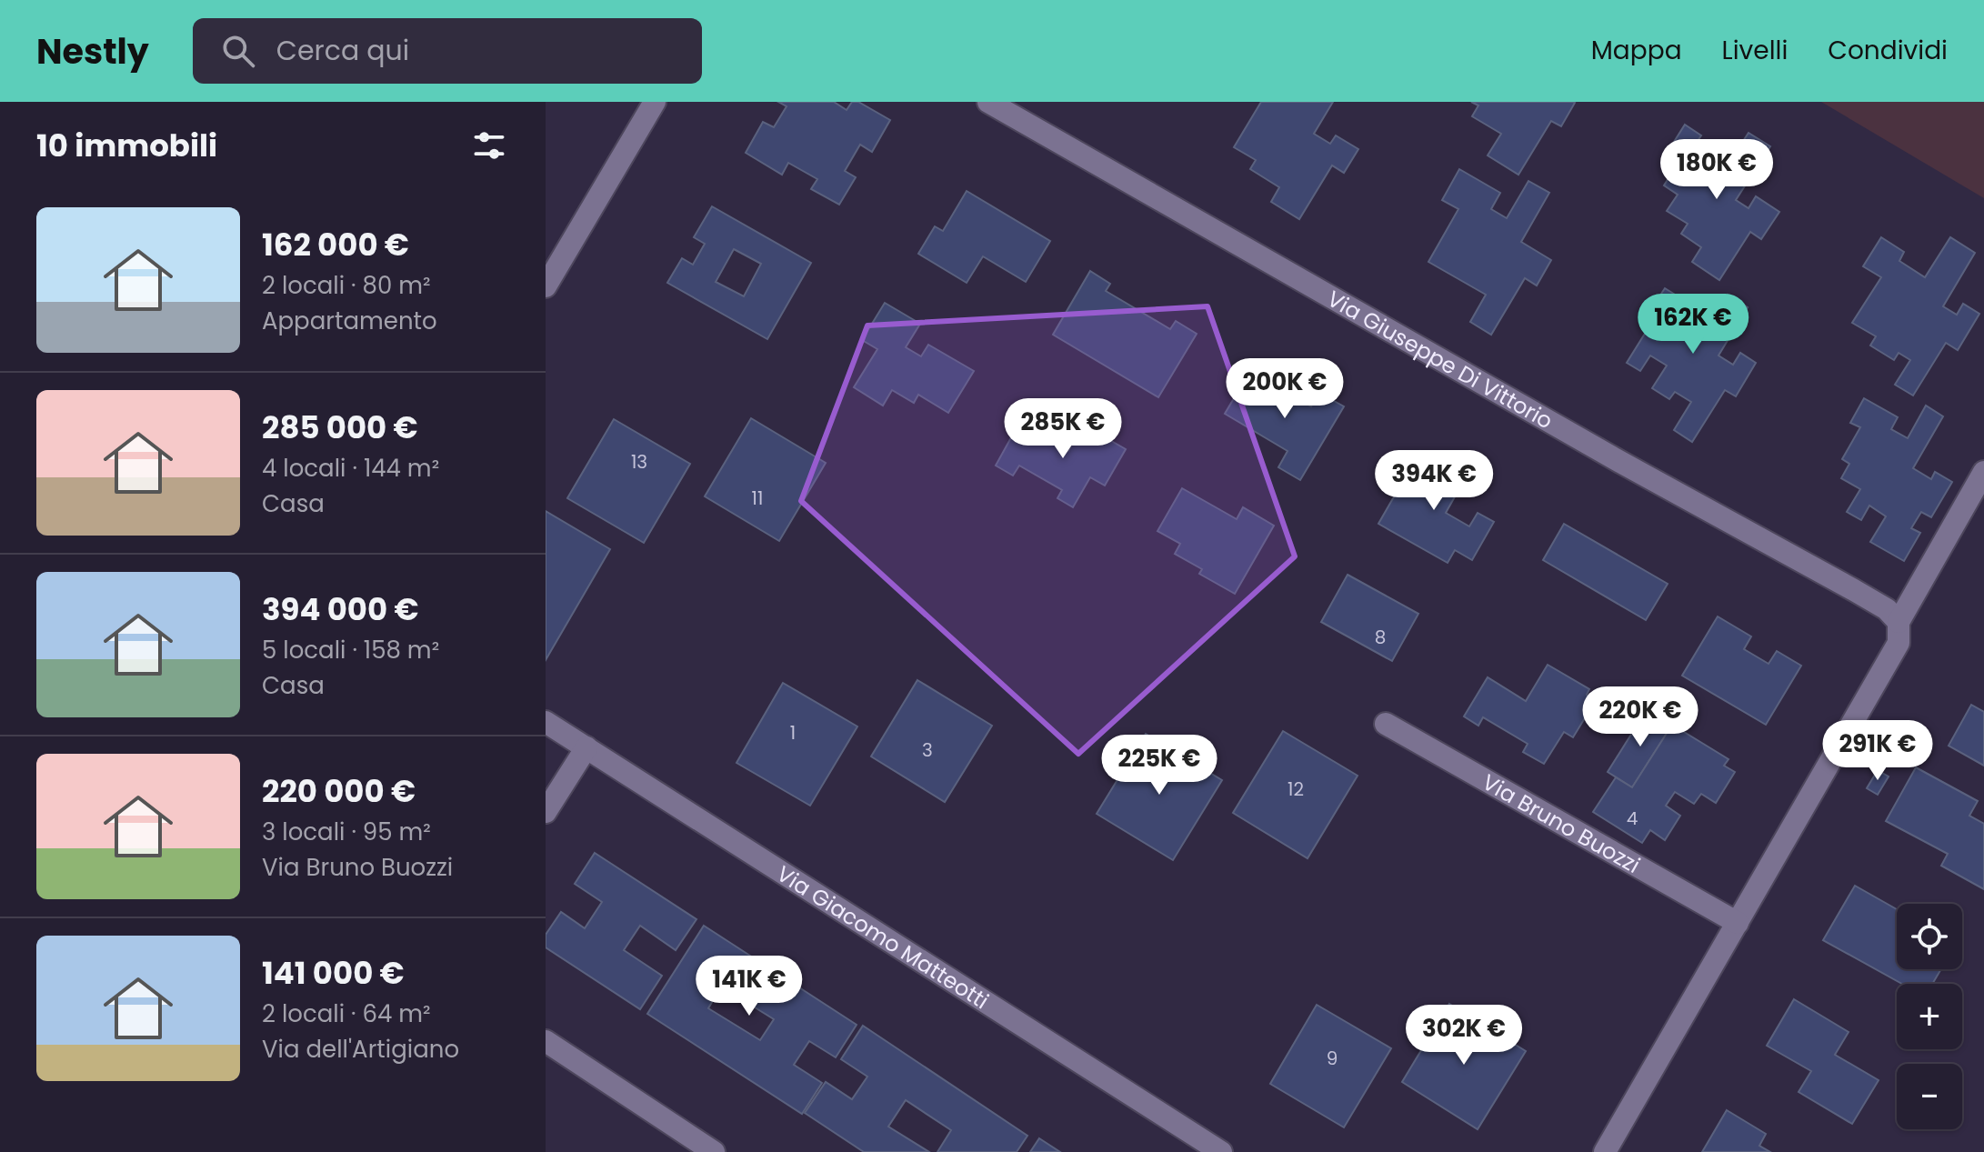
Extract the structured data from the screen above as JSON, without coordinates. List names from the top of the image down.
{
  "streets": {
    "street": ["Via Giuseppe Di Vittorio", "Via Bruno Buozzi", "Via Giacomo Matteotti"]
  },
  "house_numbers": [
    "13",
    "11",
    "8",
    "1",
    "3",
    "12",
    "4",
    "9"
  ],
  "page": {
    "header": "Nestly",
    "search": "Cerca qui",
    "nav": ["Mappa", "Livelli", "Condividi"],
    "heading": "10 immobili",
    "price": [
      "180K €",
      "162K €",
      "200K €",
      "285K €",
      "394K €",
      "220K €",
      "291K €",
      "225K €",
      "141K €",
      "302K €"
    ],
    "list": [
      {
        "name": "162 000 €",
        "note": "2 locali · 80 m² · Appartamento"
      },
      {
        "name": "285 000 €",
        "note": "4 locali · 144 m² · Casa"
      },
      {
        "name": "394 000 €",
        "note": "5 locali · 158 m² · Casa"
      },
      {
        "name": "220 000 €",
        "note": "3 locali · 95 m² · Via Bruno Buozzi"
      },
      {
        "name": "141 000 €",
        "note": "2 locali · 64 m² · Via dell'Artigiano"
      }
    ],
    "map_buttons": ["+", "−"]
  }
}
